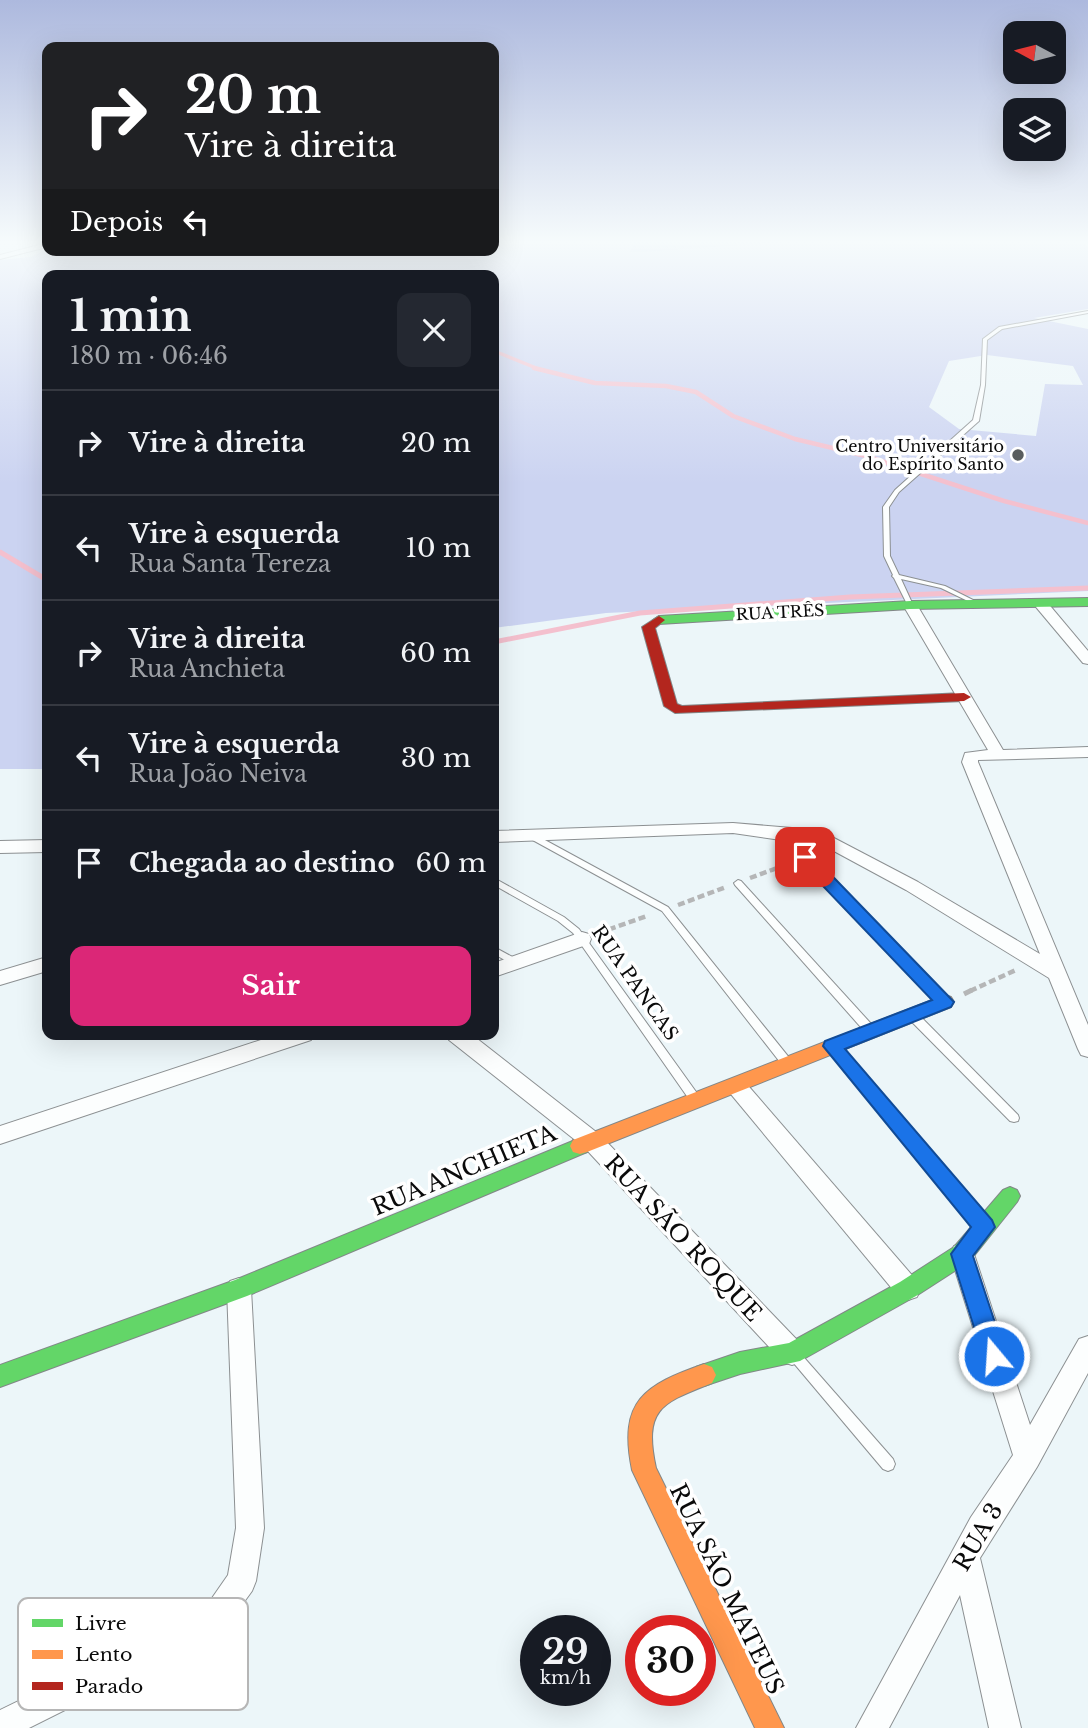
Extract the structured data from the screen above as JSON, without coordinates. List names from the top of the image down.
{
  "streets": {
    "street": [
      "RUA TRÊS",
      "RUA ANCHIETA",
      "RUA SÃO ROQUE",
      "RUA 3",
      "RUA SÃO MATEUS"
    ],
    "lane": ["RUA PANCAS"]
  },
  "crossings": [
    ["RUA PANCAS", "RUA ANCHIETA"],
    ["RUA ANCHIETA", "RUA SÃO ROQUE"],
    ["RUA SÃO ROQUE", "RUA SÃO MATEUS"]
  ],
  "places": ["Centro Universitário do Espírito Santo"],
  "legend": ["Livre", "Lento", "Parado"],
  "north": "left",
  "page": {
    "turn": ["20 m", "Vire à direita"],
    "then": "Depois",
    "heading": ["1 min", "180 m · 06:46"],
    "list": [
      {
        "name": "Vire à direita",
        "value": "20 m"
      },
      {
        "name": "Vire à esquerda",
        "note": "Rua Santa Tereza",
        "value": "10 m"
      },
      {
        "name": "Vire à direita",
        "note": "Rua Anchieta",
        "value": "60 m"
      },
      {
        "name": "Vire à esquerda",
        "note": "Rua João Neiva",
        "value": "30 m"
      },
      {
        "name": "Chegada ao destino",
        "value": "60 m"
      }
    ],
    "buttons": "Sair",
    "speed": "29 km/h",
    "limit": "30"
  }
}
